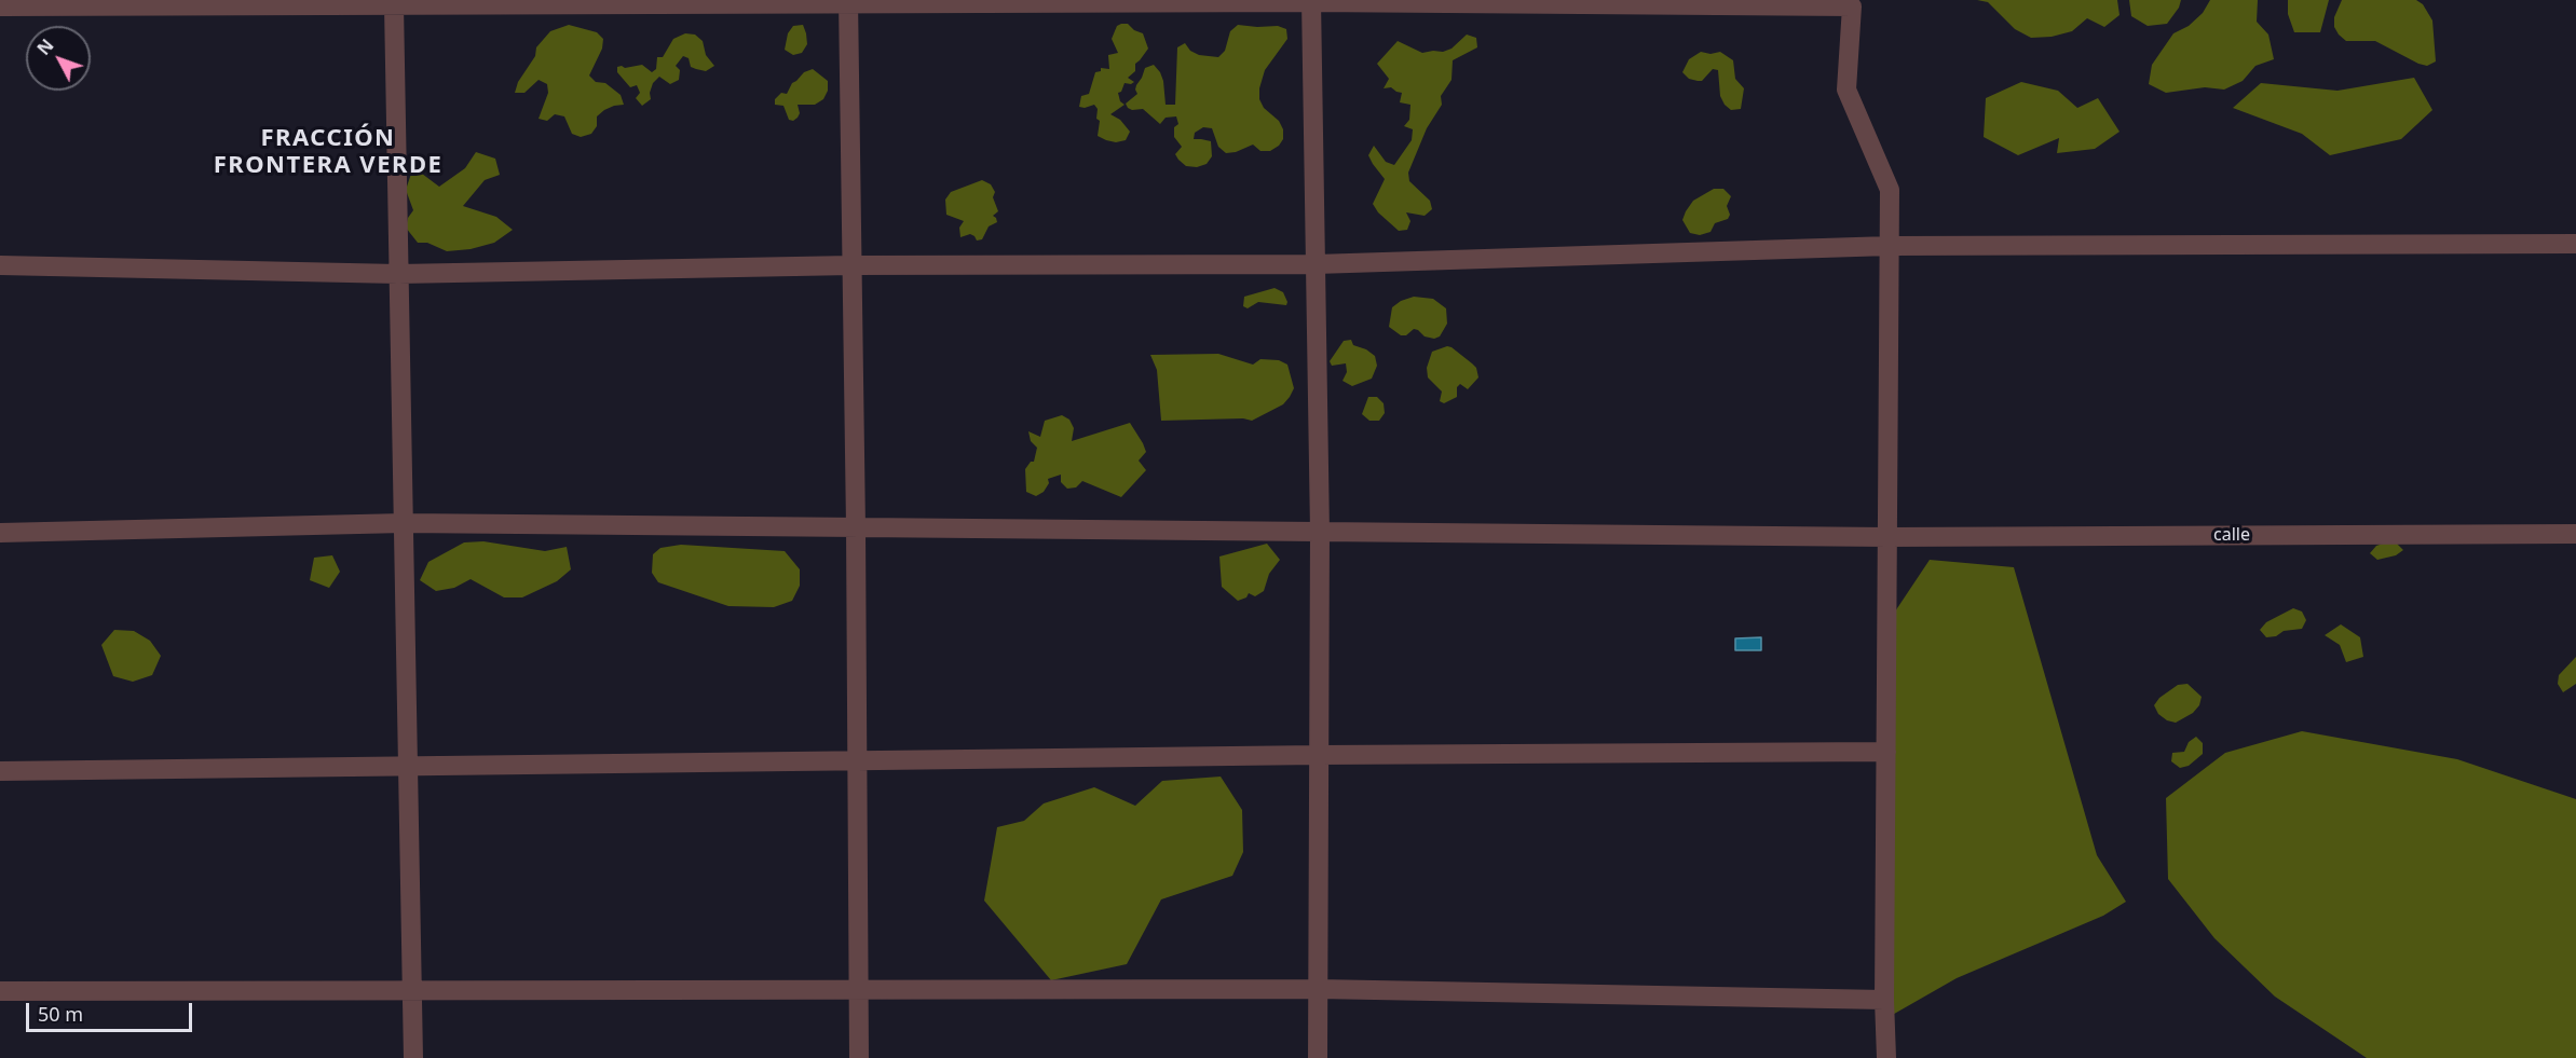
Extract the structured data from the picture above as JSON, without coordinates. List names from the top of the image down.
{
  "streets": {
    "street": ["calle"]
  },
  "districts": ["FRACCIÓN FRONTERA VERDE"],
  "scale_bar": "50 m",
  "north": "top left"
}
